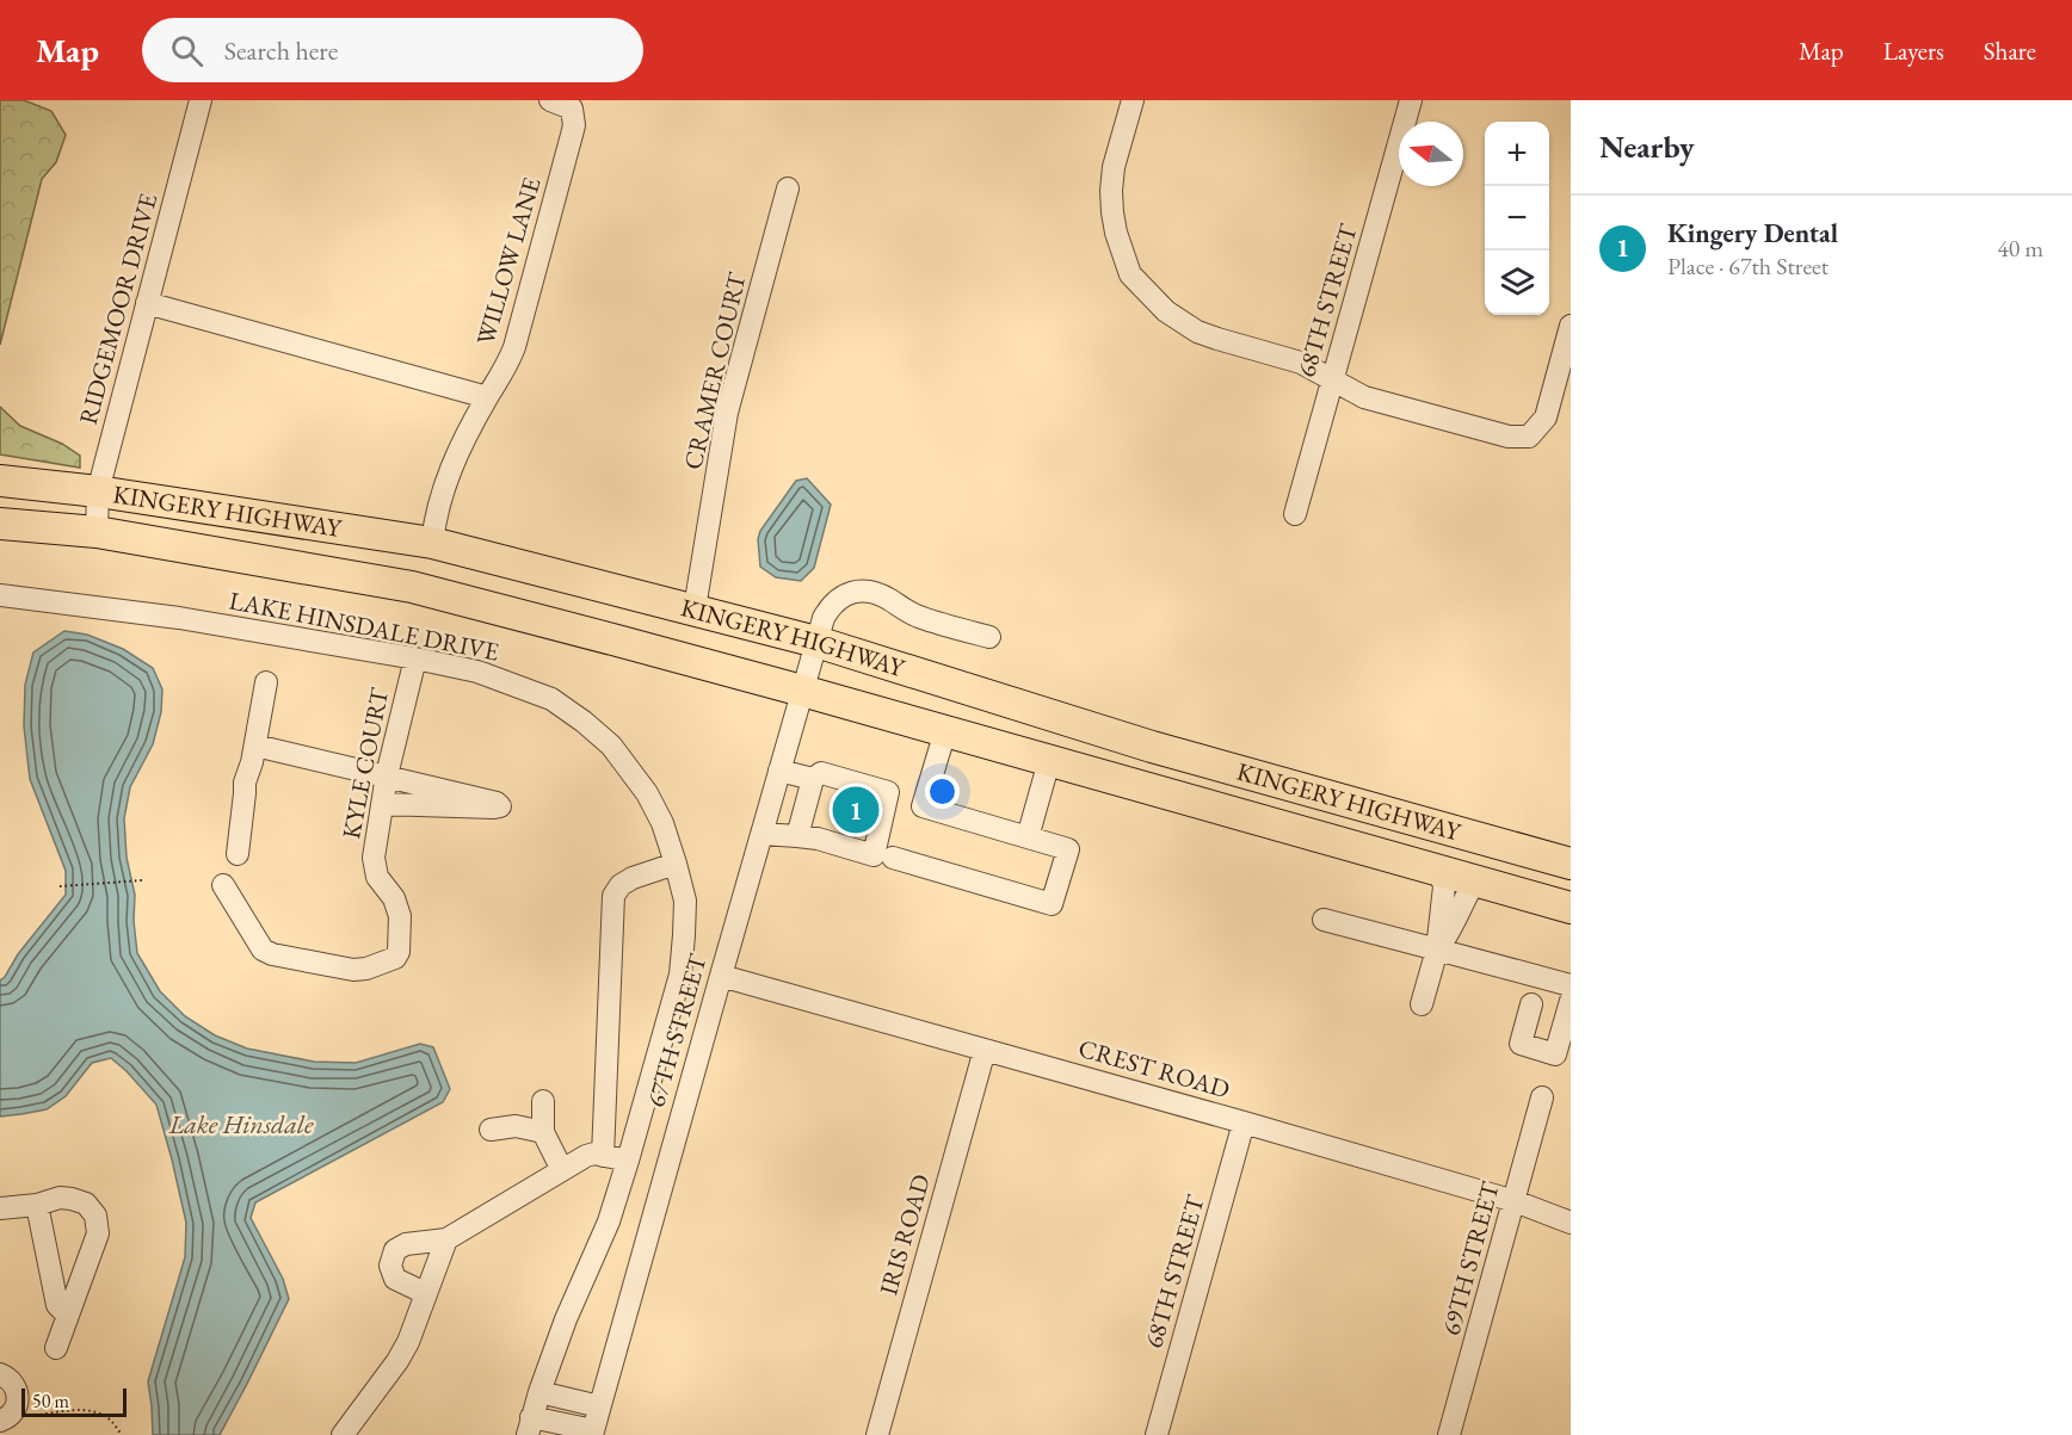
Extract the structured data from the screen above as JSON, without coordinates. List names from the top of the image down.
{
  "streets": {
    "highway": ["KINGERY HIGHWAY"],
    "street": [
      "WILLOW LANE",
      "68TH STREET",
      "RIDGEMOOR DRIVE",
      "CRAMER COURT",
      "LAKE HINSDALE DRIVE",
      "KYLE COURT",
      "67TH STREET",
      "CREST ROAD",
      "IRIS ROAD",
      "69TH STREET"
    ]
  },
  "crossings": [
    ["WILLOW LANE", "KINGERY HIGHWAY"],
    ["68TH STREET", "CREST ROAD"],
    ["RIDGEMOOR DRIVE", "KINGERY HIGHWAY"],
    ["CRAMER COURT", "KINGERY HIGHWAY"],
    ["KINGERY HIGHWAY", "67TH STREET"],
    ["LAKE HINSDALE DRIVE", "KYLE COURT"],
    ["LAKE HINSDALE DRIVE", "67TH STREET"],
    ["67TH STREET", "CREST ROAD"],
    ["CREST ROAD", "IRIS ROAD"],
    ["CREST ROAD", "69TH STREET"]
  ],
  "water": ["Lake Hinsdale"],
  "scale_bar": "50 m",
  "north": "left",
  "page": {
    "header": "Map",
    "search": "Search here",
    "nav": ["Map", "Layers", "Share"],
    "heading": "Nearby",
    "map_buttons": ["+", "−"],
    "list": [
      {
        "mark": "1",
        "name": "Kingery Dental",
        "note": "Place · 67th Street",
        "value": "40 m"
      }
    ],
    "pins": "1",
    "scale": "50 m"
  }
}
